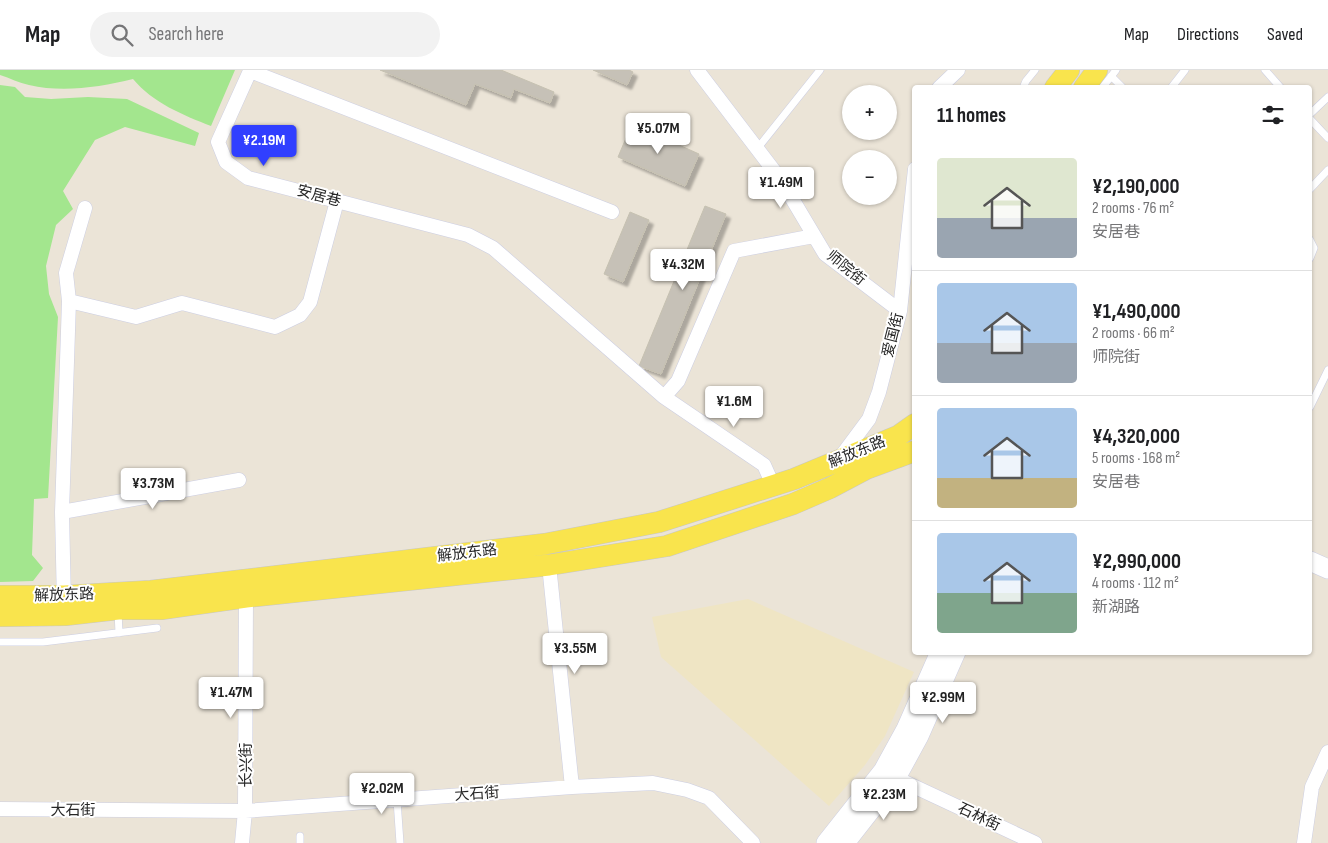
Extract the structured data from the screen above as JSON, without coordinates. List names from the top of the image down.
{
  "streets": {
    "main road": ["解放东路"],
    "street": [
      "安居巷",
      "师院街",
      "爱国街",
      "长兴街",
      "大石街",
      "石林街"
    ]
  },
  "crossings": [
    ["安居巷", "解放东路"],
    ["师院街", "爱国街"],
    ["爱国街", "解放东路"],
    ["解放东路", "长兴街"],
    ["长兴街", "大石街"]
  ],
  "page": {
    "header": "Map",
    "search": "Search here",
    "nav": ["Map", "Directions", "Saved"],
    "map_buttons": ["+", "−"],
    "heading": "11 homes",
    "price": [
      "¥5.07M",
      "¥2.19M",
      "¥1.49M",
      "¥4.32M",
      "¥1.6M",
      "¥3.73M",
      "¥3.55M",
      "¥1.47M",
      "¥2.99M",
      "¥2.02M",
      "¥2.23M"
    ],
    "list": [
      {
        "name": "¥2,190,000",
        "note": "2 rooms · 76 m² · 安居巷"
      },
      {
        "name": "¥1,490,000",
        "note": "2 rooms · 66 m² · 师院街"
      },
      {
        "name": "¥4,320,000",
        "note": "5 rooms · 168 m² · 安居巷"
      },
      {
        "name": "¥2,990,000",
        "note": "4 rooms · 112 m² · 新湖路"
      }
    ]
  }
}
